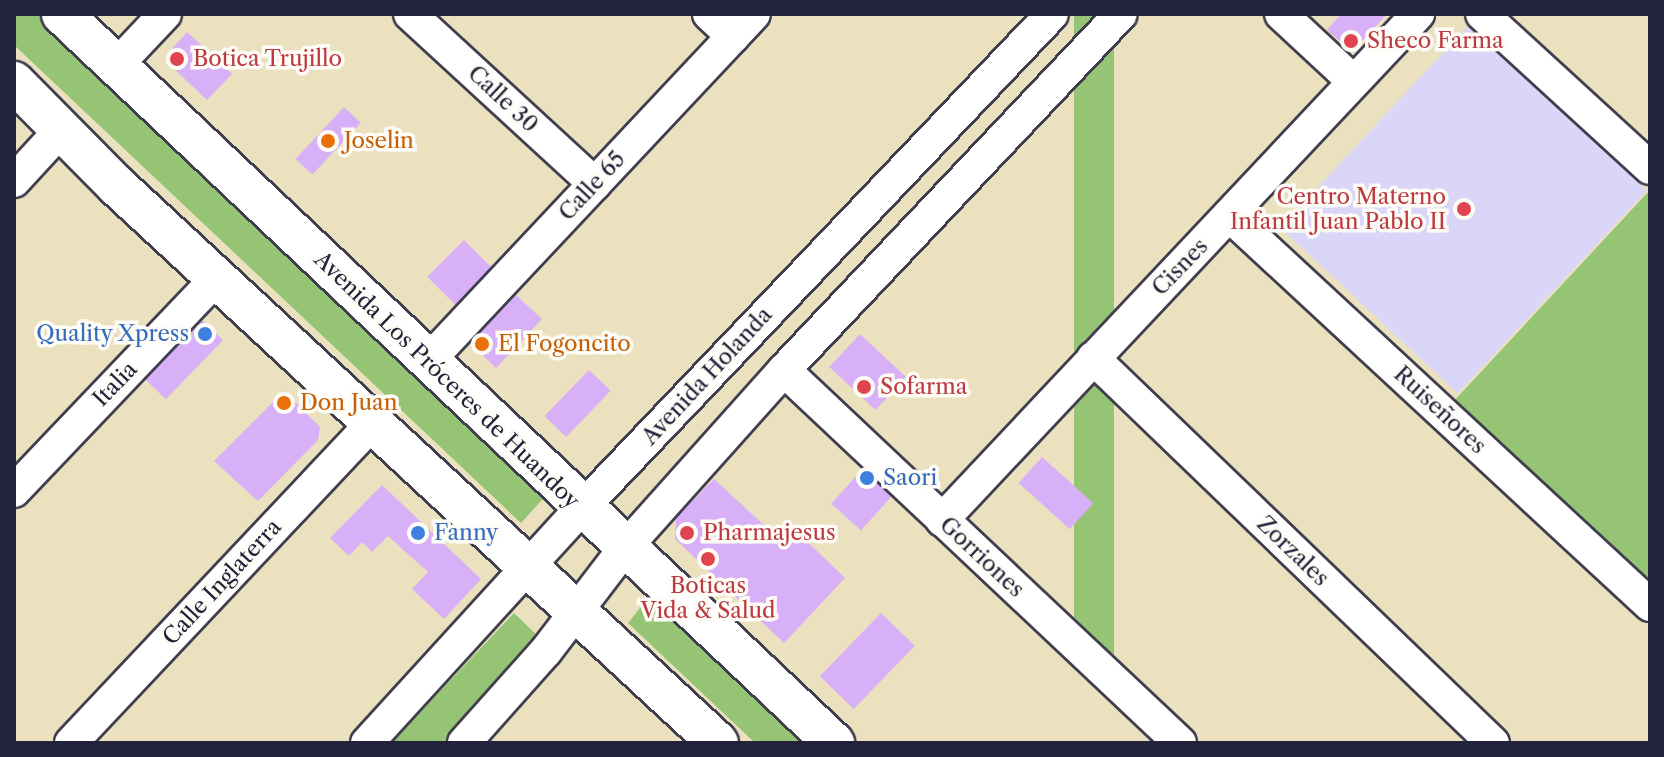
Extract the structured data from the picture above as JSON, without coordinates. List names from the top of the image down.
{
  "streets": {
    "main road": ["Avenida Los Próceres de Huandoy"],
    "street": [
      "Calle 30",
      "Calle 65",
      "Cisnes",
      "Avenida Holanda",
      "Italia",
      "Ruiseñores",
      "Zorzales",
      "Gorriones",
      "Calle Inglaterra"
    ]
  },
  "crossings": [
    ["Calle 30", "Calle 65"],
    ["Calle 65", "Avenida Los Próceres de Huandoy"],
    ["Cisnes", "Ruiseñores"],
    ["Cisnes", "Zorzales"],
    ["Cisnes", "Gorriones"],
    ["Avenida Holanda", "Avenida Los Próceres de Huandoy"]
  ],
  "places": [
    "Sheco Farma",
    "Botica Trujillo",
    "Joselin",
    "Centro Materno Infantil Juan Pablo II",
    "Quality Xpress",
    "El Fogoncito",
    "Sofarma",
    "Don Juan",
    "Saori",
    "Fanny",
    "Pharmajesus",
    "Boticas Vida & Salud"
  ]
}
